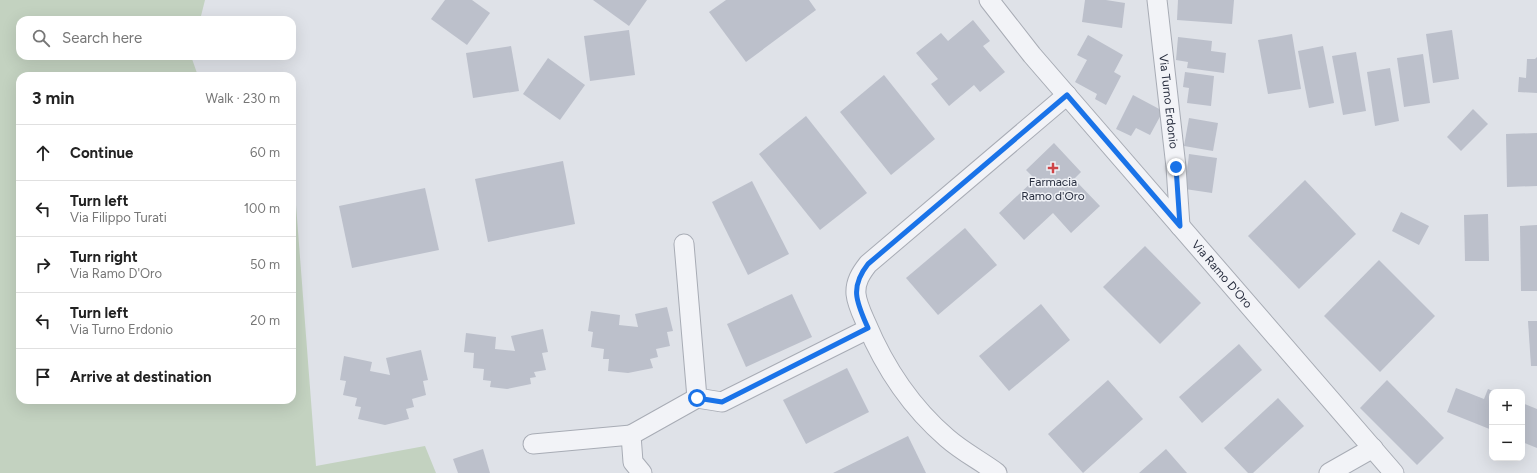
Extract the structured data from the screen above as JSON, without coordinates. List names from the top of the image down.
{
  "streets": {
    "street": ["Via Turno Erdonio", "Via Ramo D'Oro"]
  },
  "crossings": [
    ["Via Turno Erdonio", "Via Ramo D'Oro"]
  ],
  "places": {
    "health": ["Farmacia Ramo d'Oro"]
  },
  "page": {
    "search": "Search here",
    "heading": ["3 min", "Walk · 230 m"],
    "list": [
      ["Continue", "60 m"],
      ["Turn left", "Via Filippo Turati", "100 m"],
      ["Turn right", "Via Ramo D'Oro", "50 m"],
      ["Turn left", "Via Turno Erdonio", "20 m"],
      "Arrive at destination"
    ],
    "map_buttons": ["+", "−"]
  }
}
